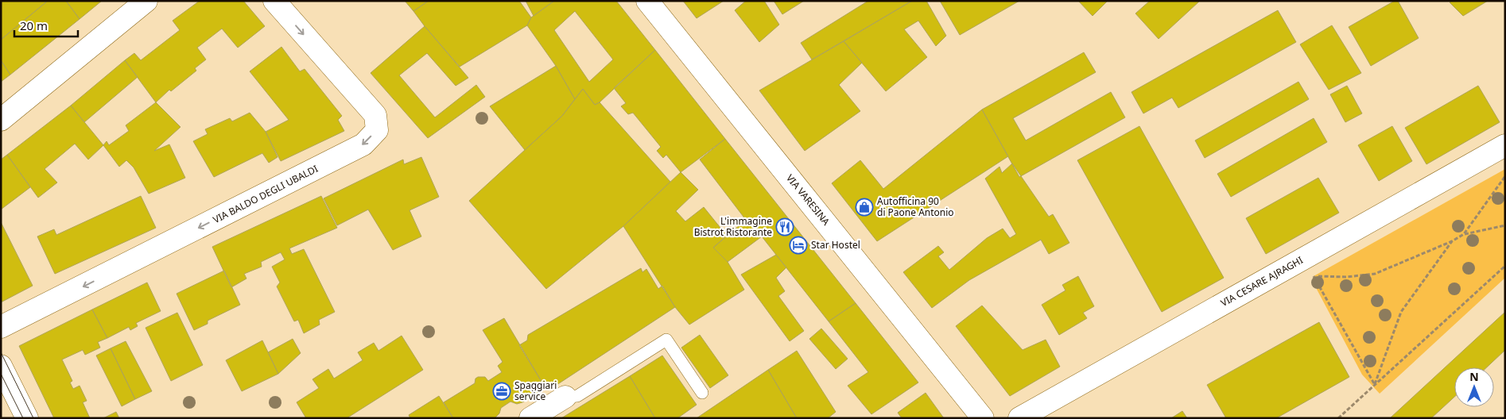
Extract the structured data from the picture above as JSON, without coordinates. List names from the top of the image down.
{
  "streets": {
    "street": ["VIA BALDO DEGLI UBALDI", "VIA VARESINA", "VIA CESARE AJRAGHI"]
  },
  "places": {
    "shop": ["Autofficina 90 di Paone Antonio"],
    "restaurant": ["L'immagine Bistrot Ristorante"],
    "hotel": ["Star Hostel"],
    "office": ["Spaggiari service"]
  },
  "scale_bar": "20 m",
  "north": "top"
}
